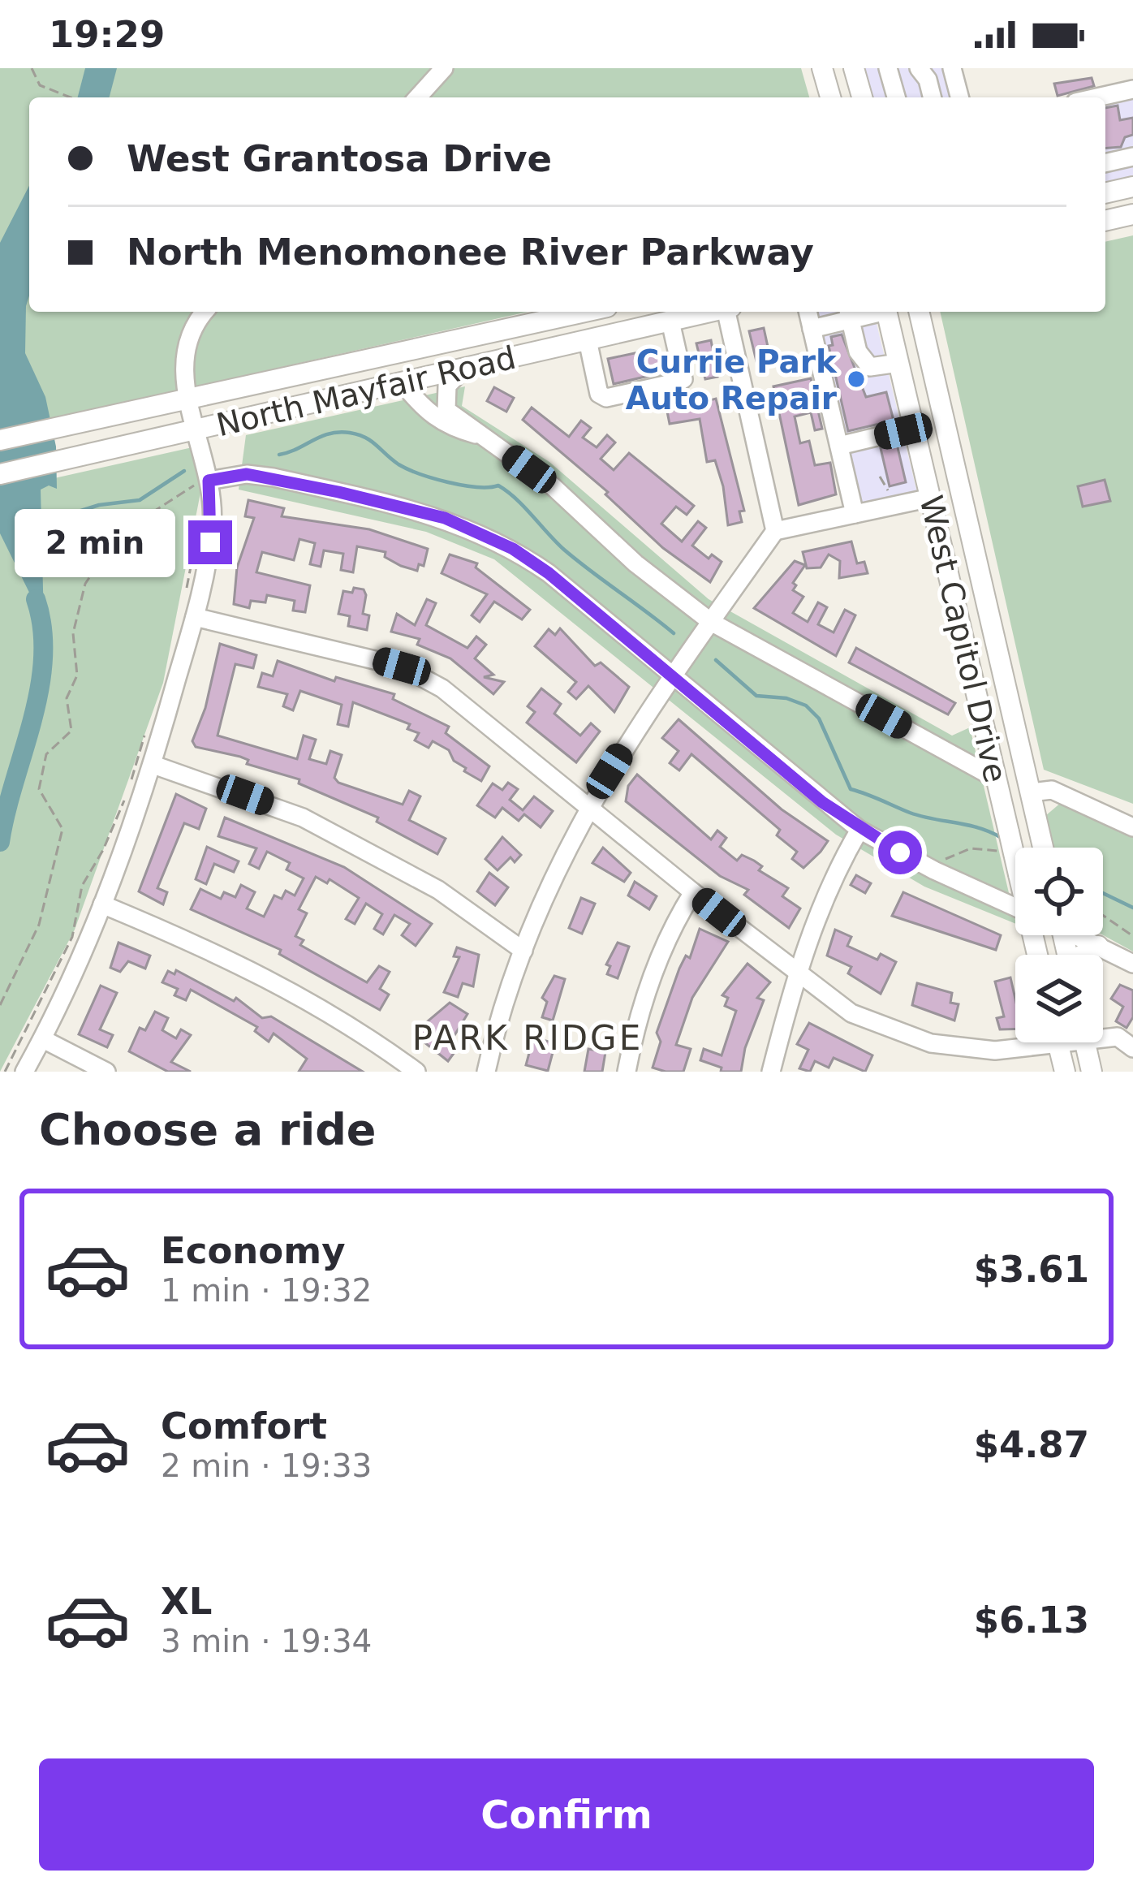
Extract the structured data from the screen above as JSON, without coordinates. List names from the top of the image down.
{
  "streets": {
    "main road": ["North Mayfair Road", "West Capitol Drive"]
  },
  "districts": ["PARK RIDGE"],
  "places": ["Currie Park Auto Repair"],
  "page": {
    "status": "19:29",
    "banner": ["West Grantosa Drive", "North Menomonee River Parkway"],
    "bubble": "2 min",
    "heading": "Choose a ride",
    "list": [
      {
        "name": "Economy",
        "note": "1 min · 19:32",
        "value": "$3.61"
      },
      {
        "name": "Comfort",
        "note": "2 min · 19:33",
        "value": "$4.87"
      },
      {
        "name": "XL",
        "note": "3 min · 19:34",
        "value": "$6.13"
      }
    ],
    "buttons": "Confirm"
  }
}
